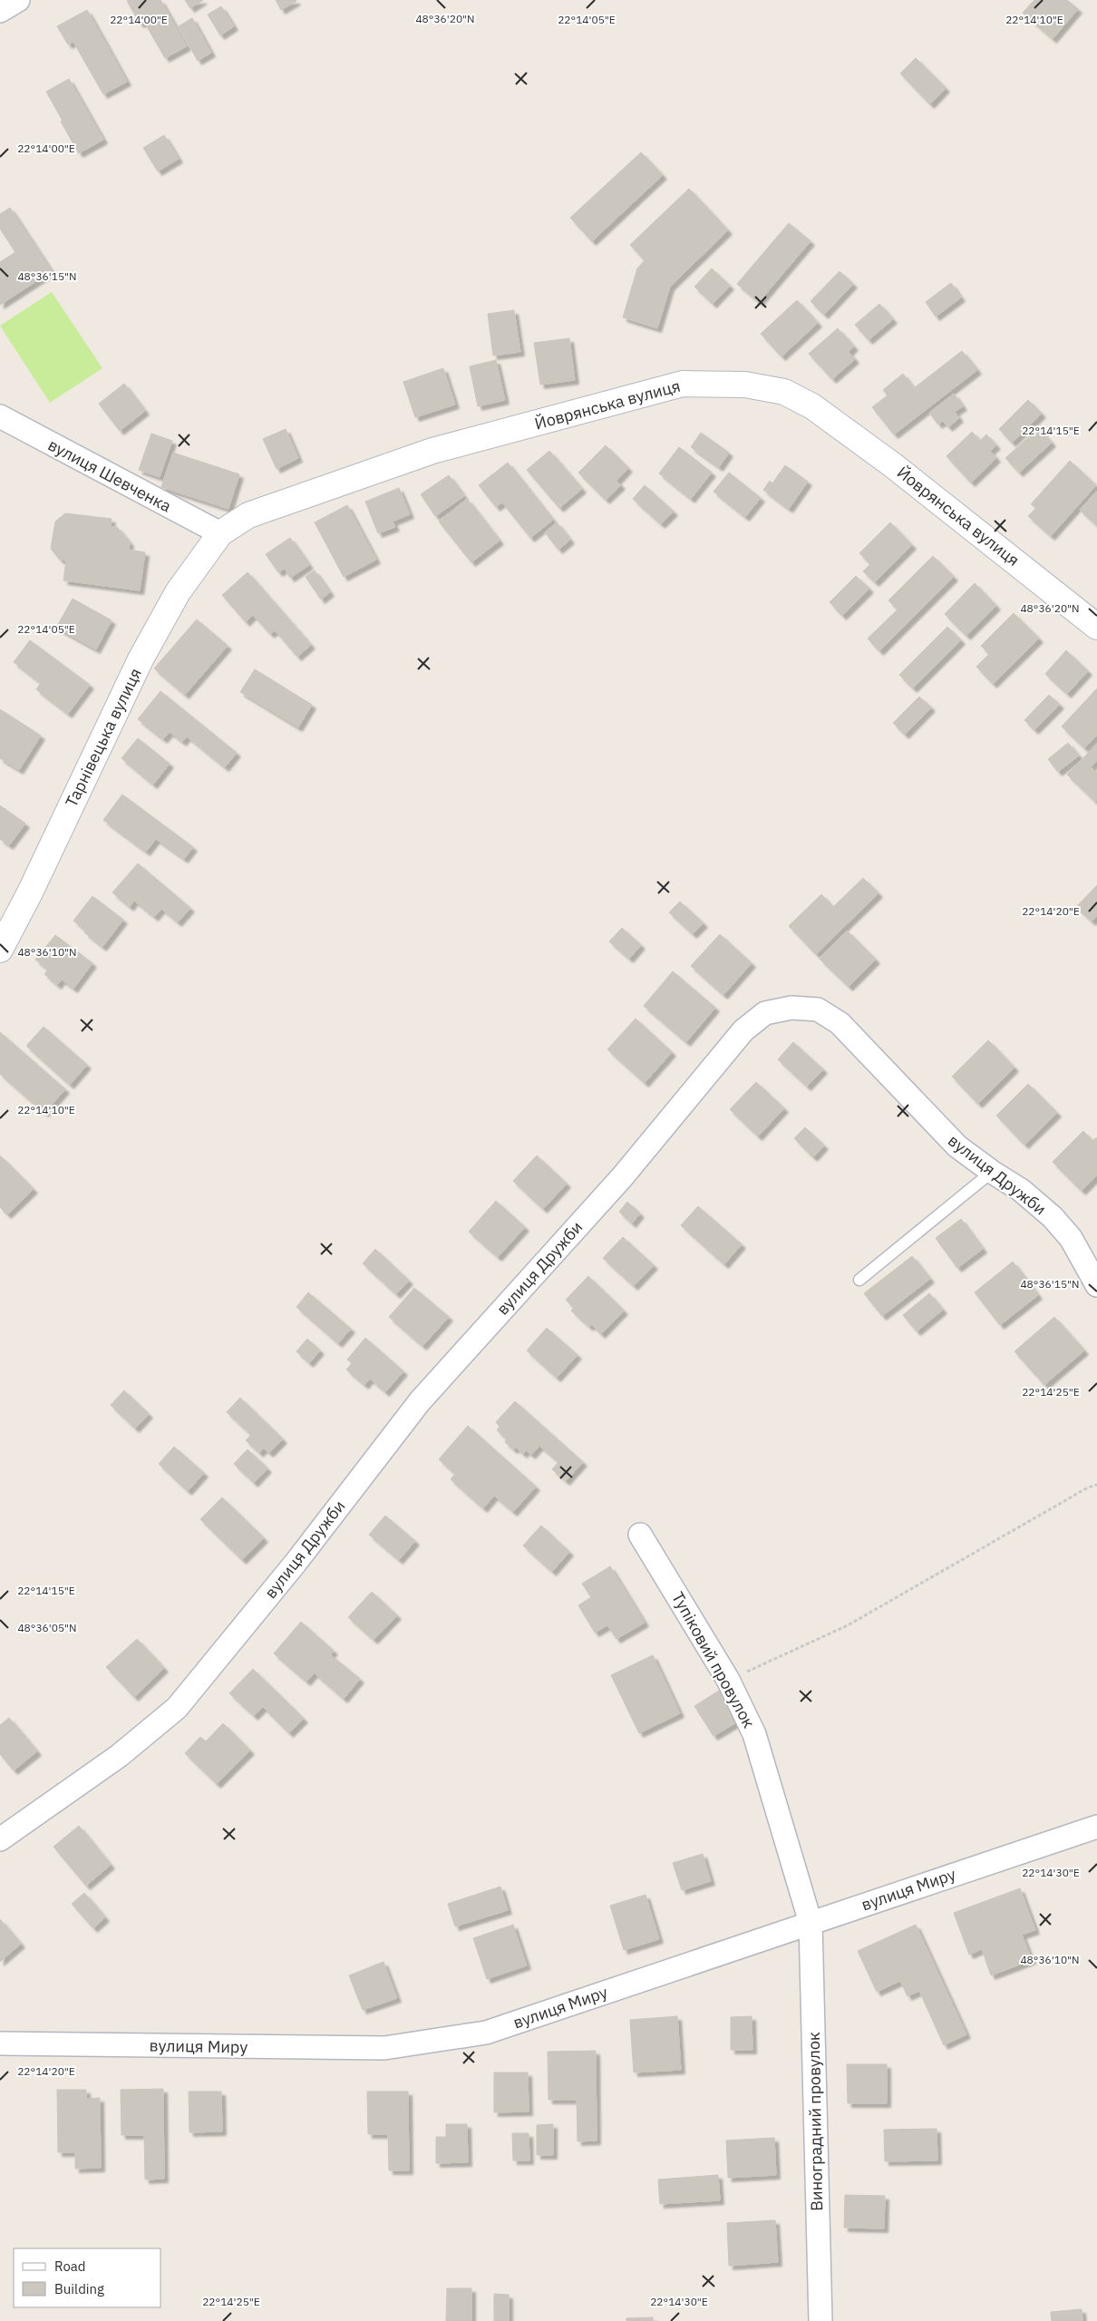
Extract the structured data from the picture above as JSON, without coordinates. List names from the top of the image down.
{
  "streets": {
    "street": [
      "Йоврянська вулиця",
      "вулиця Шевченка",
      "Тарнівецька вулиця",
      "вулиця Дружби",
      "Тупіковий провулок",
      "вулиця Миру",
      "Виноградний провулок"
    ]
  },
  "crossings": [
    ["Йоврянська вулиця", "вулиця Шевченка"],
    ["Йоврянська вулиця", "Тарнівецька вулиця"],
    ["вулиця Шевченка", "Тарнівецька вулиця"],
    ["Тупіковий провулок", "вулиця Миру"],
    ["Тупіковий провулок", "Виноградний провулок"],
    ["вулиця Миру", "Виноградний провулок"]
  ],
  "legend": ["Road", "Building"],
  "coordinates": [
    "48°36'20\"N",
    "22°14'00\"E",
    "22°14'05\"E",
    "22°14'10\"E",
    "48°36'15\"N",
    "22°14'15\"E",
    "22°14'20\"E",
    "48°36'10\"N",
    "22°14'25\"E",
    "48°36'05\"N",
    "22°14'30\"E"
  ]
}
